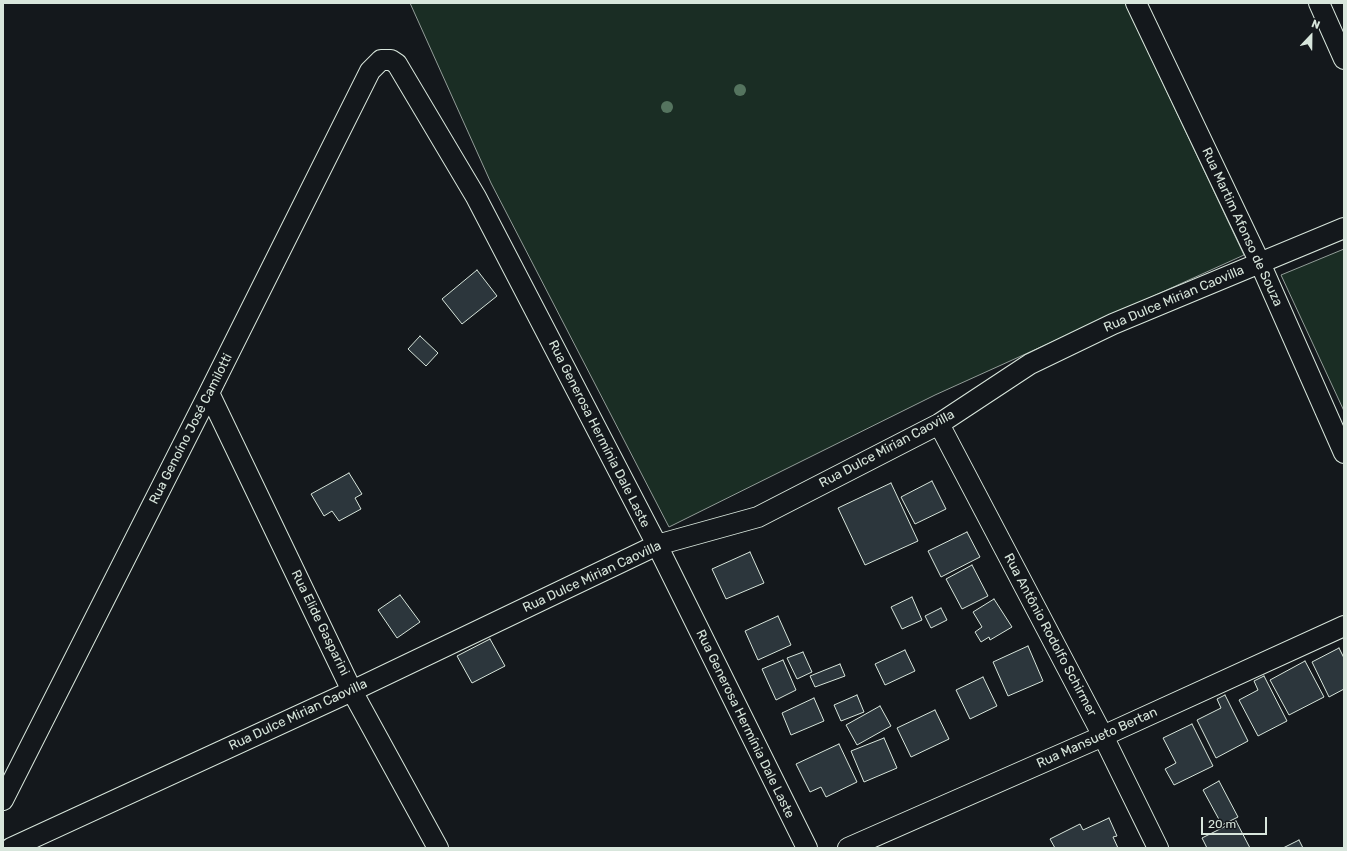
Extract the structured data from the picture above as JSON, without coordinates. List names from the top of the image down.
{
  "streets": {
    "street": [
      "Rua Martim Afonso de Souza",
      "Rua Dulce Mirian Caovilla",
      "Rua Genoíno José Camilotti",
      "Rua Generosa Hermínia Dale Laste",
      "Rua Elide Gasparini",
      "Rua Antônio Rodolfo Schirmer",
      "Rua Mansueto Bertan"
    ]
  },
  "crossings": [
    ["Rua Martim Afonso de Souza", "Rua Dulce Mirian Caovilla"],
    ["Rua Dulce Mirian Caovilla", "Rua Generosa Hermínia Dale Laste"],
    ["Rua Dulce Mirian Caovilla", "Rua Elide Gasparini"],
    ["Rua Dulce Mirian Caovilla", "Rua Antônio Rodolfo Schirmer"],
    ["Rua Genoíno José Camilotti", "Rua Generosa Hermínia Dale Laste"],
    ["Rua Genoíno José Camilotti", "Rua Elide Gasparini"],
    ["Rua Antônio Rodolfo Schirmer", "Rua Mansueto Bertan"]
  ],
  "scale_bar": "20 m",
  "north": "top"
}
